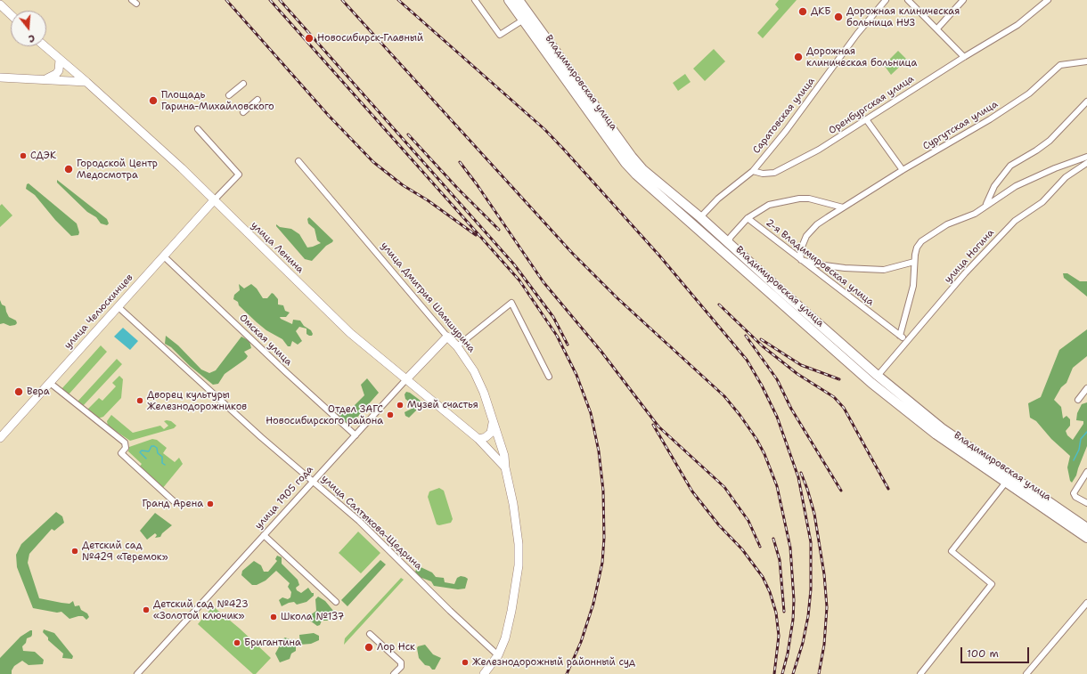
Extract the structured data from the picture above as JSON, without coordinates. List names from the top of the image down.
{
  "streets": {
    "main road": ["Владимировская улица"],
    "street": [
      "Оренбургская улица",
      "Саратовская улица",
      "Сургутская улица",
      "улица Ленина",
      "улица Ногина",
      "2-я Владимировская улица",
      "улица Дмитрия Шамшурина",
      "улица Челюскинцев",
      "Омская улица",
      "улица 1905 года",
      "улица Салтыкова-Щедрина"
    ]
  },
  "crossings": [
    ["Владимировская улица", "Саратовская улица"],
    ["Владимировская улица", "улица Ногина"],
    ["Оренбургская улица", "Саратовская улица"],
    ["Сургутская улица", "2-я Владимировская улица"],
    ["улица Ленина", "улица Дмитрия Шамшурина"],
    ["улица Ленина", "улица Челюскинцев"],
    ["улица Ленина", "улица 1905 года"],
    ["улица Ногина", "2-я Владимировская улица"],
    ["улица Дмитрия Шамшурина", "улица 1905 года"],
    ["улица Дмитрия Шамшурина", "улица Салтыкова-Щедрина"],
    ["улица Челюскинцев", "Омская улица"],
    ["улица Челюскинцев", "улица Салтыкова-Щедрина"],
    ["Омская улица", "улица 1905 года"],
    ["улица 1905 года", "улица Салтыкова-Щедрина"]
  ],
  "places": [
    "ДКБ",
    "Дорожная клиническая больница НУЗ",
    "Новосибирск-Главный",
    "Дорожная клиническая больница",
    "Площадь Гарина-Михайловского",
    "СДЭК",
    "Городской Центр Медосмотра",
    "Вера",
    "Дворец культуры Железнодорожников",
    "Музей счастья",
    "Отдел ЗАГС Новосибирского района",
    "Гранд Арена",
    "Детский сад №429 «Теремок»",
    "Детский сад №423 «Золотой ключик»",
    "Школа №137",
    "Бригантина",
    "Лор Нск",
    "Железнодорожный районный суд"
  ],
  "scale_bar": "100 m",
  "north": "bottom"
}
